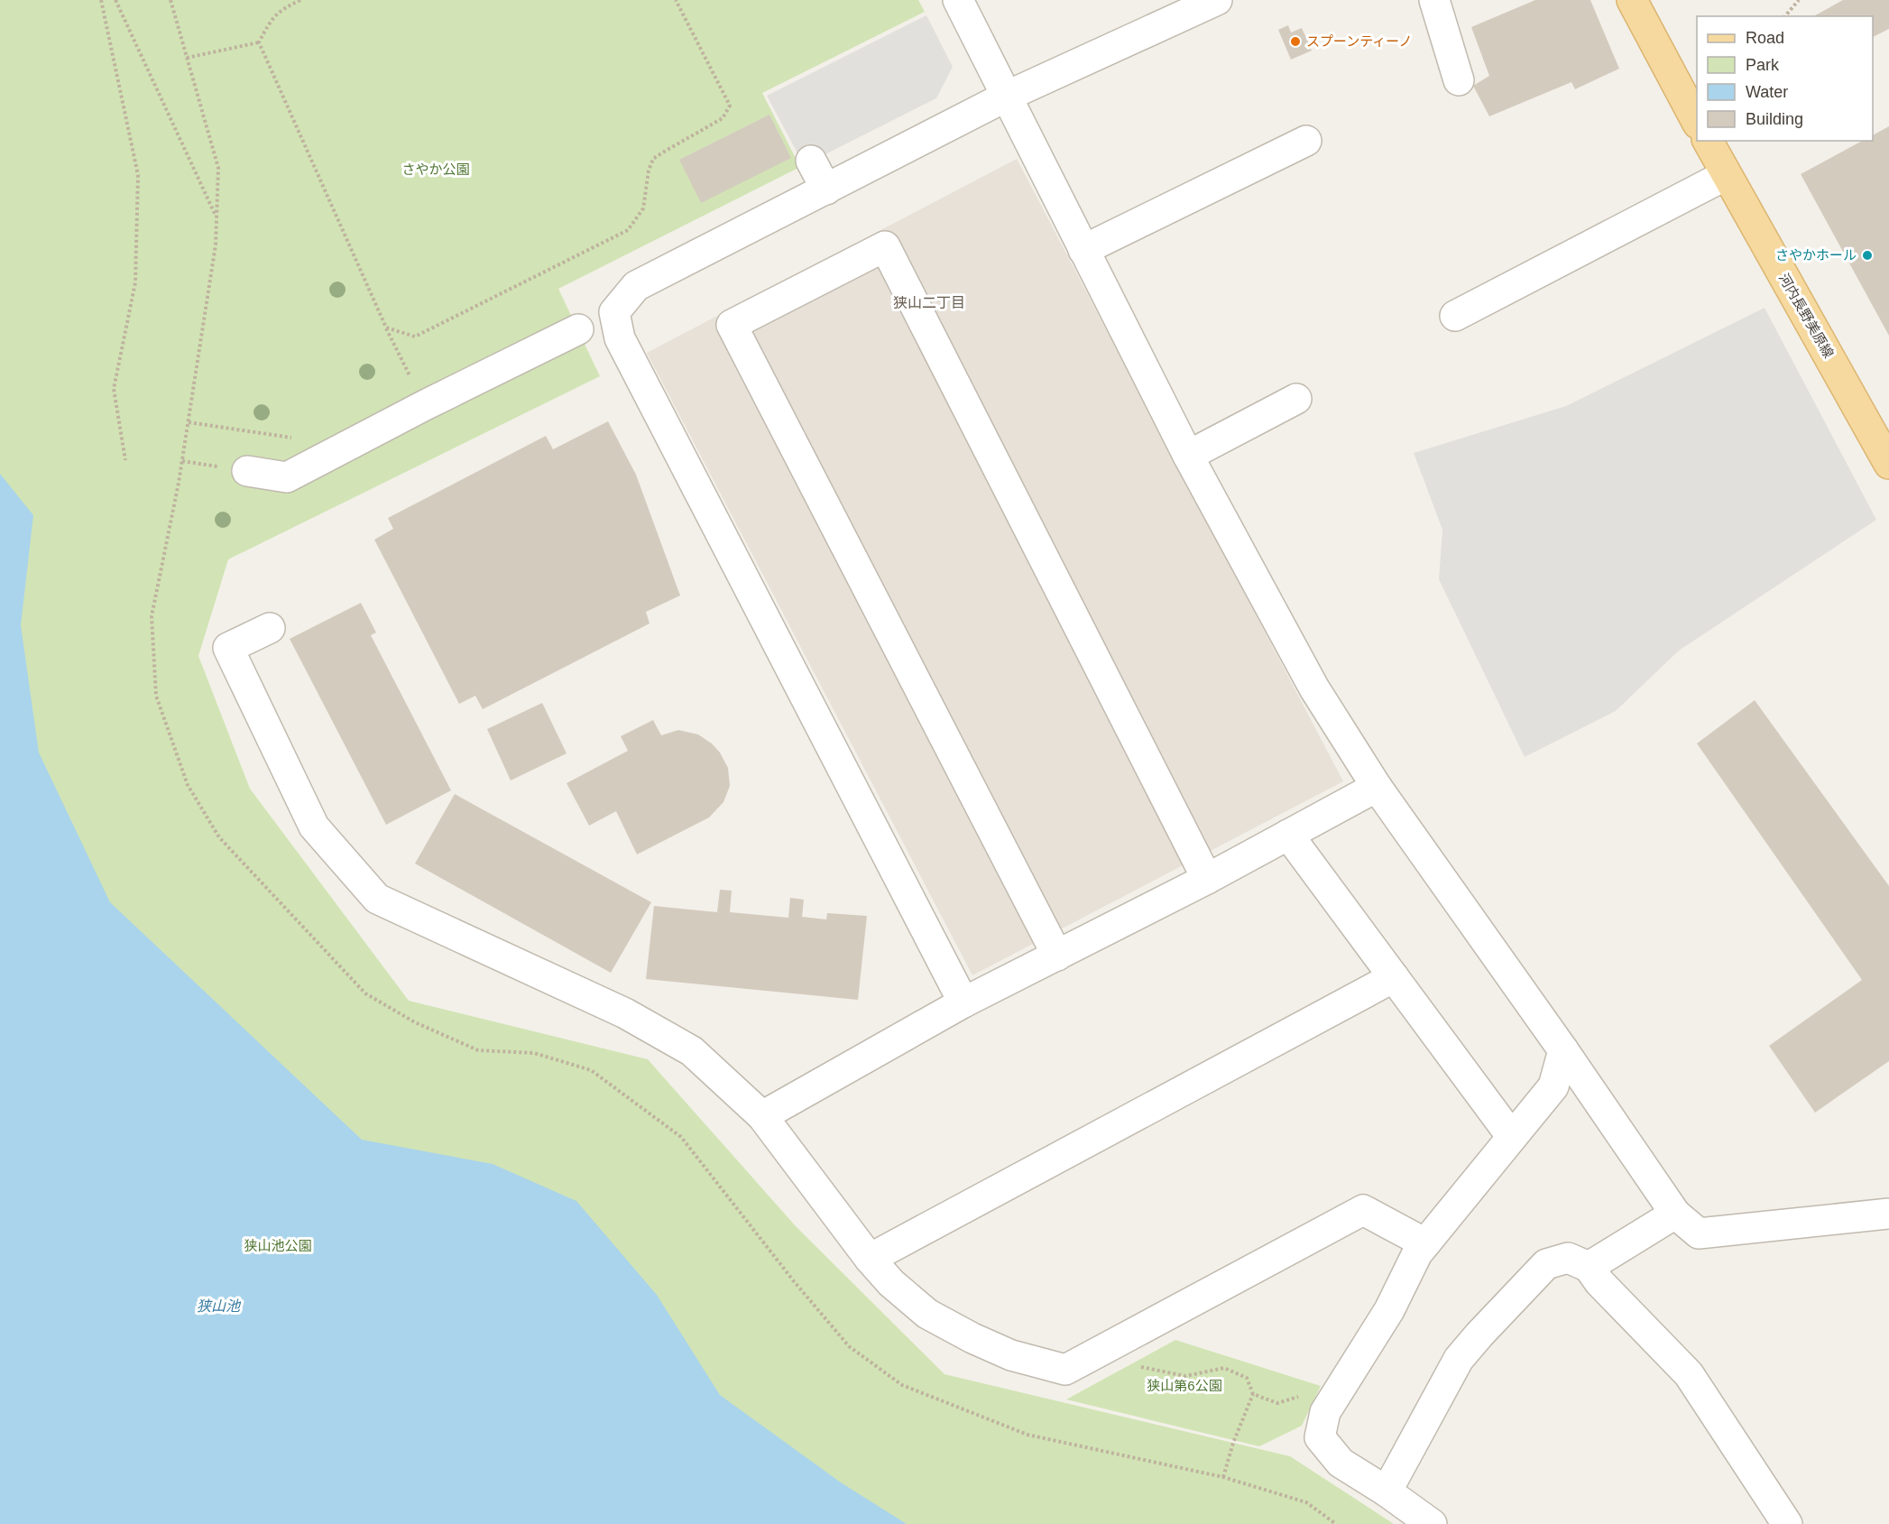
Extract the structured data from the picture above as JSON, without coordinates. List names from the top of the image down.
{
  "streets": {
    "main road": ["河内長野美原線"]
  },
  "districts": ["狭山二丁目"],
  "water": ["狭山池"],
  "parks": ["さやか公園", "狭山池公園", "狭山第6公園"],
  "places": ["スプーンティーノ", "さやかホール"],
  "legend": [
    "Road",
    "Park",
    "Water",
    "Building"
  ]
}
